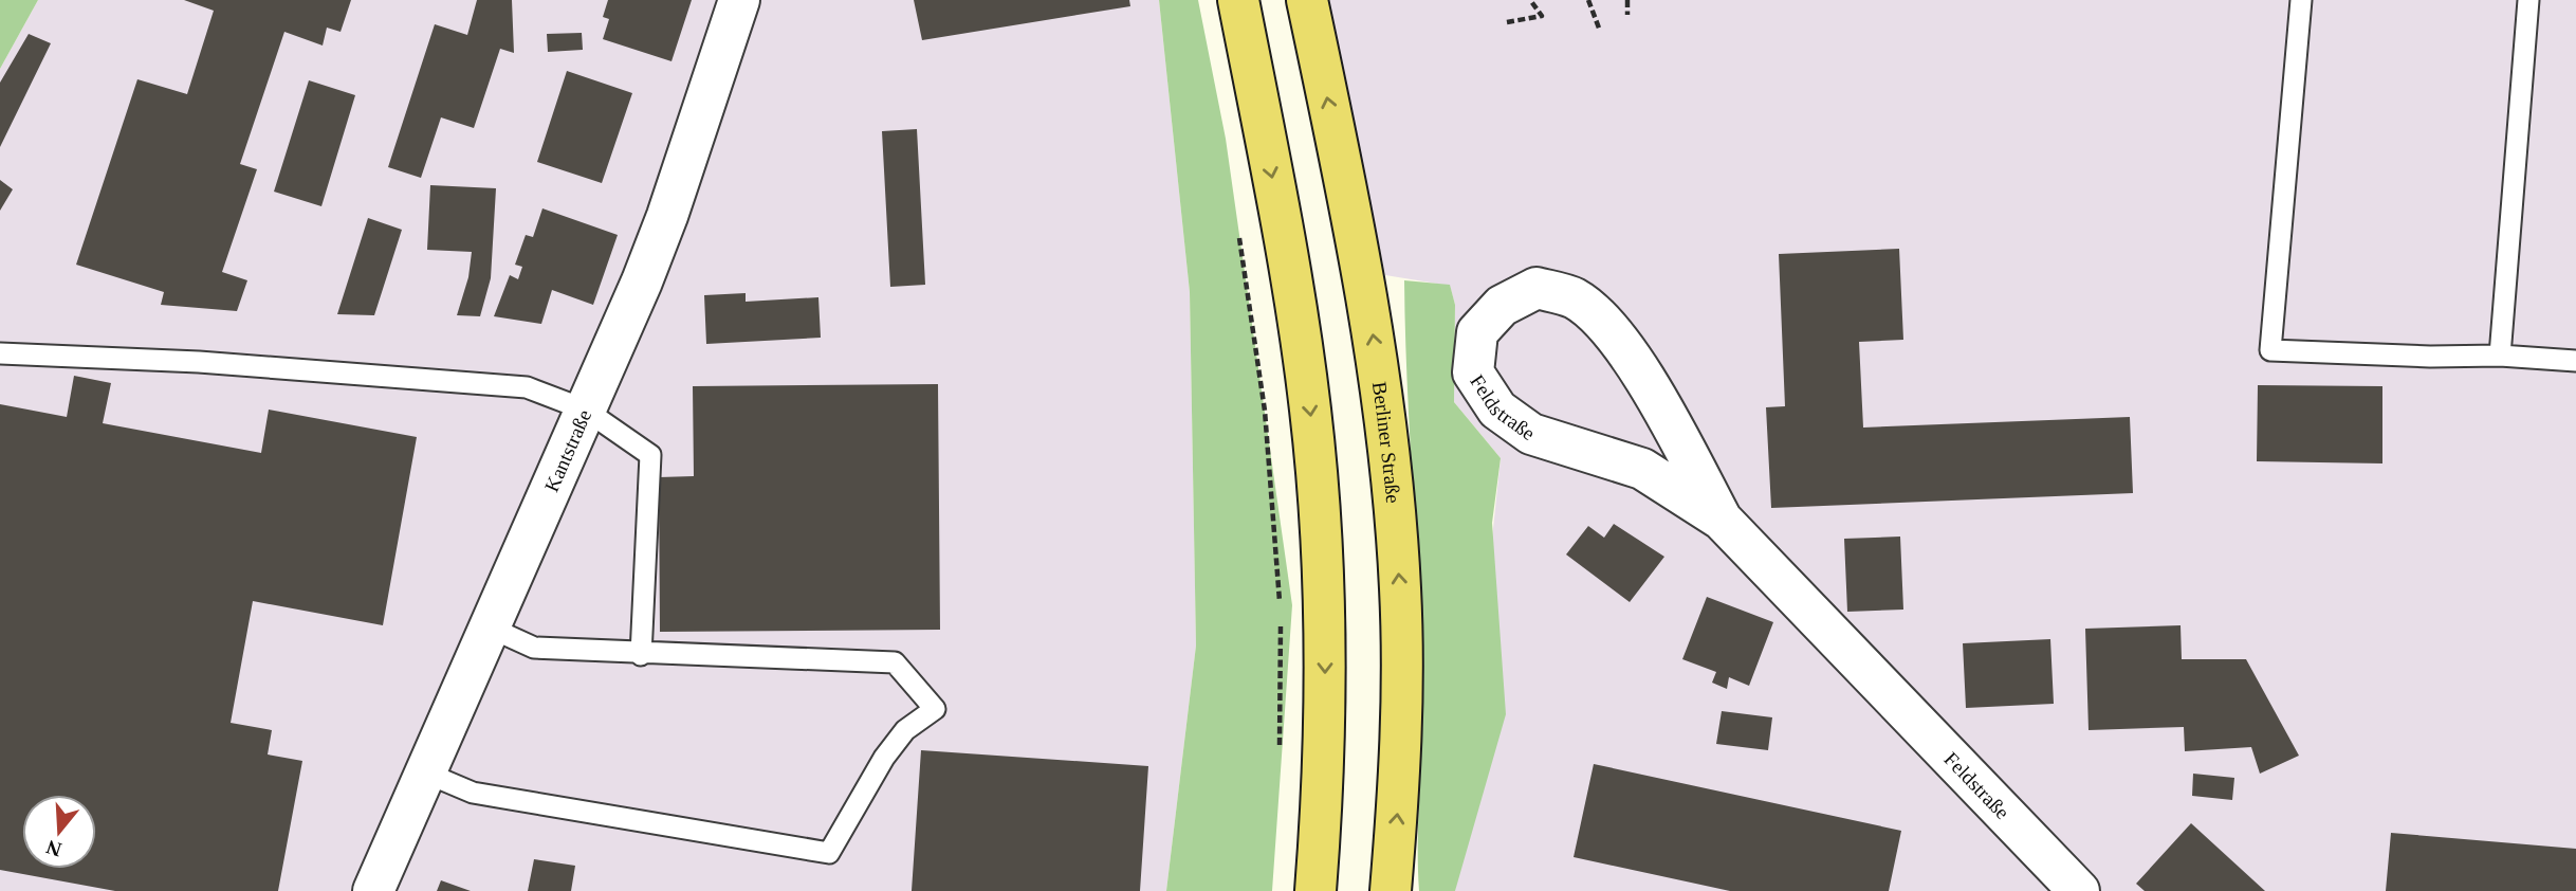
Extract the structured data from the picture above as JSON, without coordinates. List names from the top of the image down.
{
  "streets": {
    "main road": ["Berliner Straße"],
    "street": ["Feldstraße", "Kantstraße"]
  },
  "north": "bottom"
}
